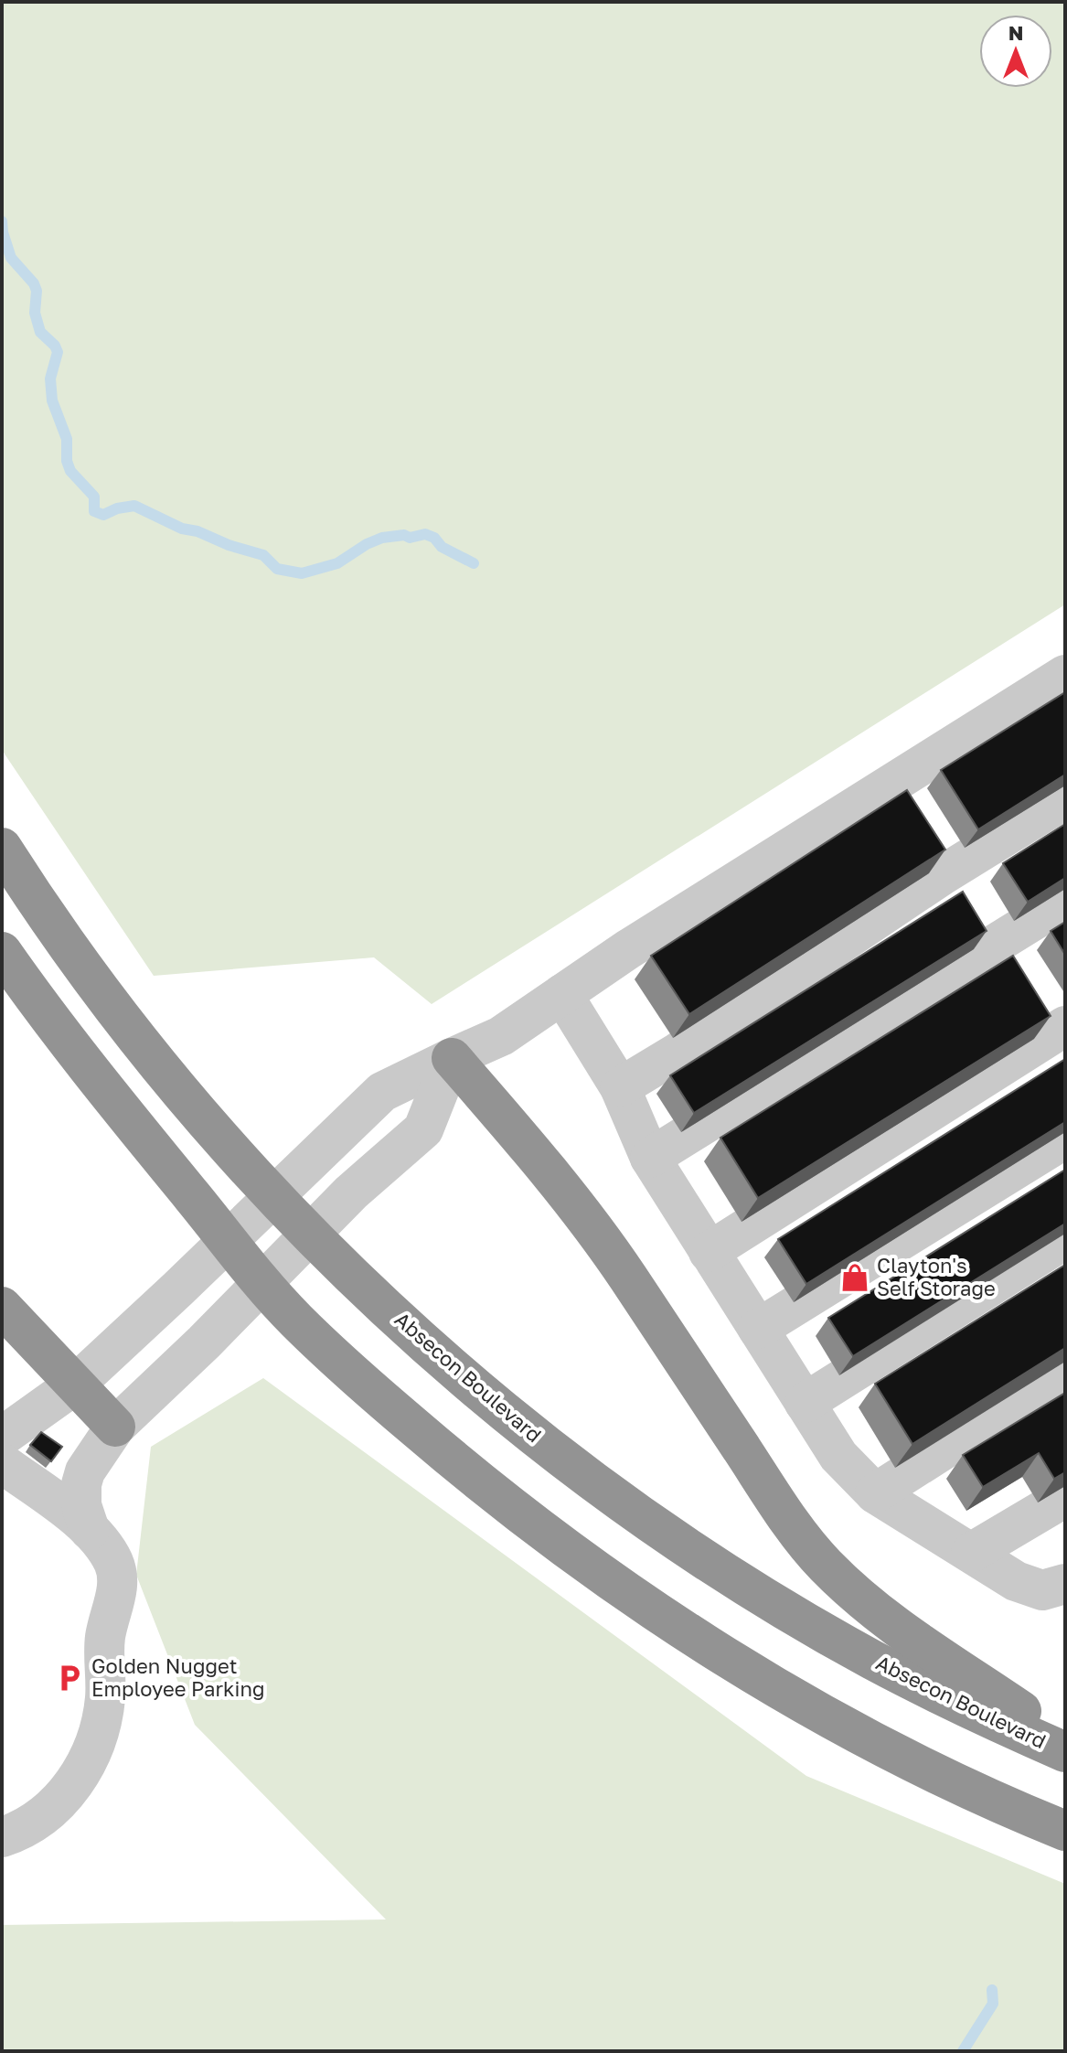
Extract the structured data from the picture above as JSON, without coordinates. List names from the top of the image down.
{
  "streets": {
    "highway": ["Absecon Boulevard"]
  },
  "places": {
    "shop": ["Clayton's Self Storage"],
    "parking": ["Golden Nugget Employee Parking"]
  },
  "north": "top"
}
